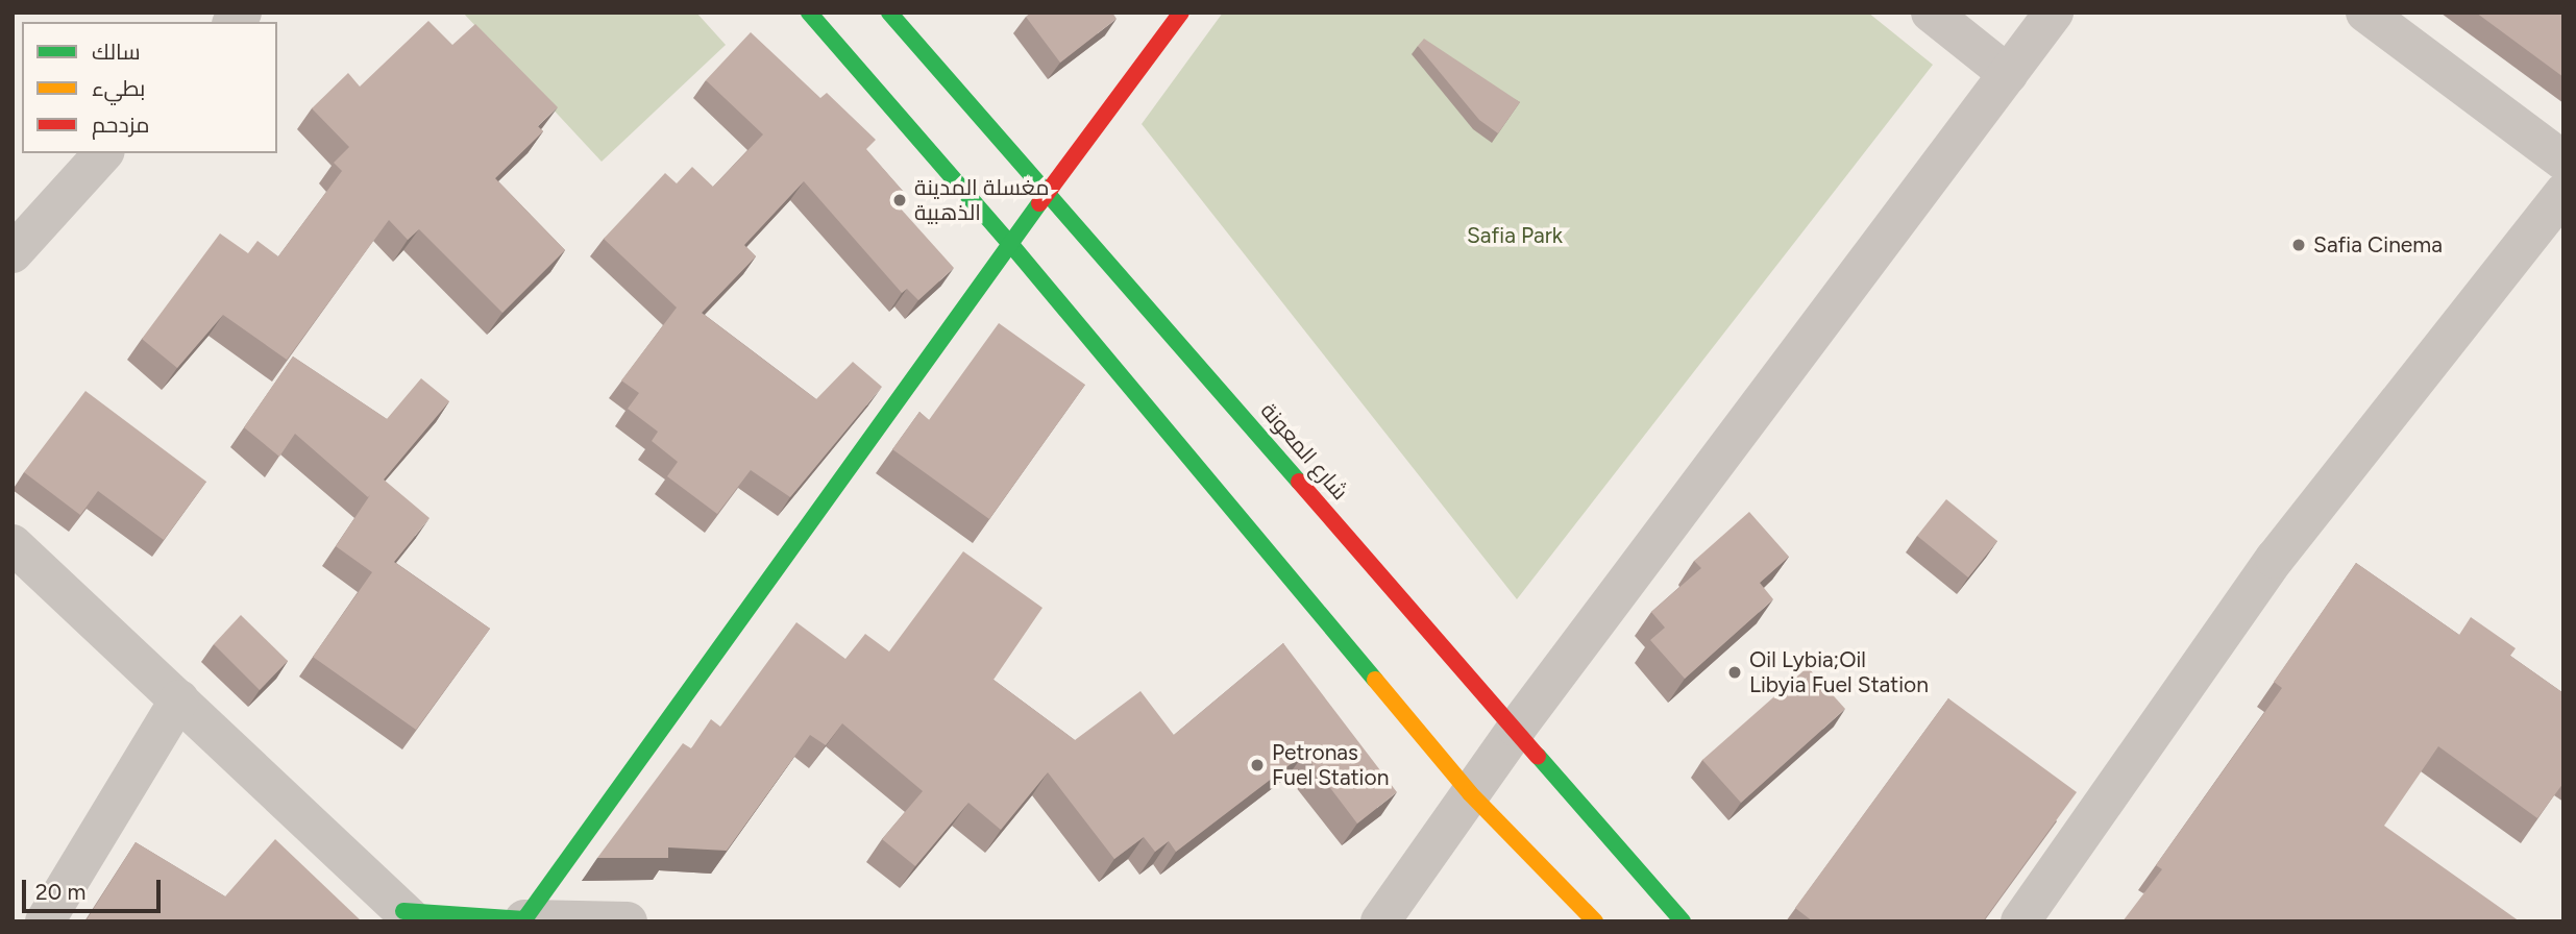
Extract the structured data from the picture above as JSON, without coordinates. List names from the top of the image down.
{
  "streets": {
    "main road": ["شارع المعونة"]
  },
  "parks": ["Safia Park"],
  "places": [
    "مغسلة المدينة الذهبية",
    "Safia Cinema",
    "Oil Lybia;Oil Libyia Fuel Station",
    "Petronas Fuel Station"
  ],
  "legend": ["سالك", "بطيء", "مزدحم"],
  "scale_bar": "20 m"
}
